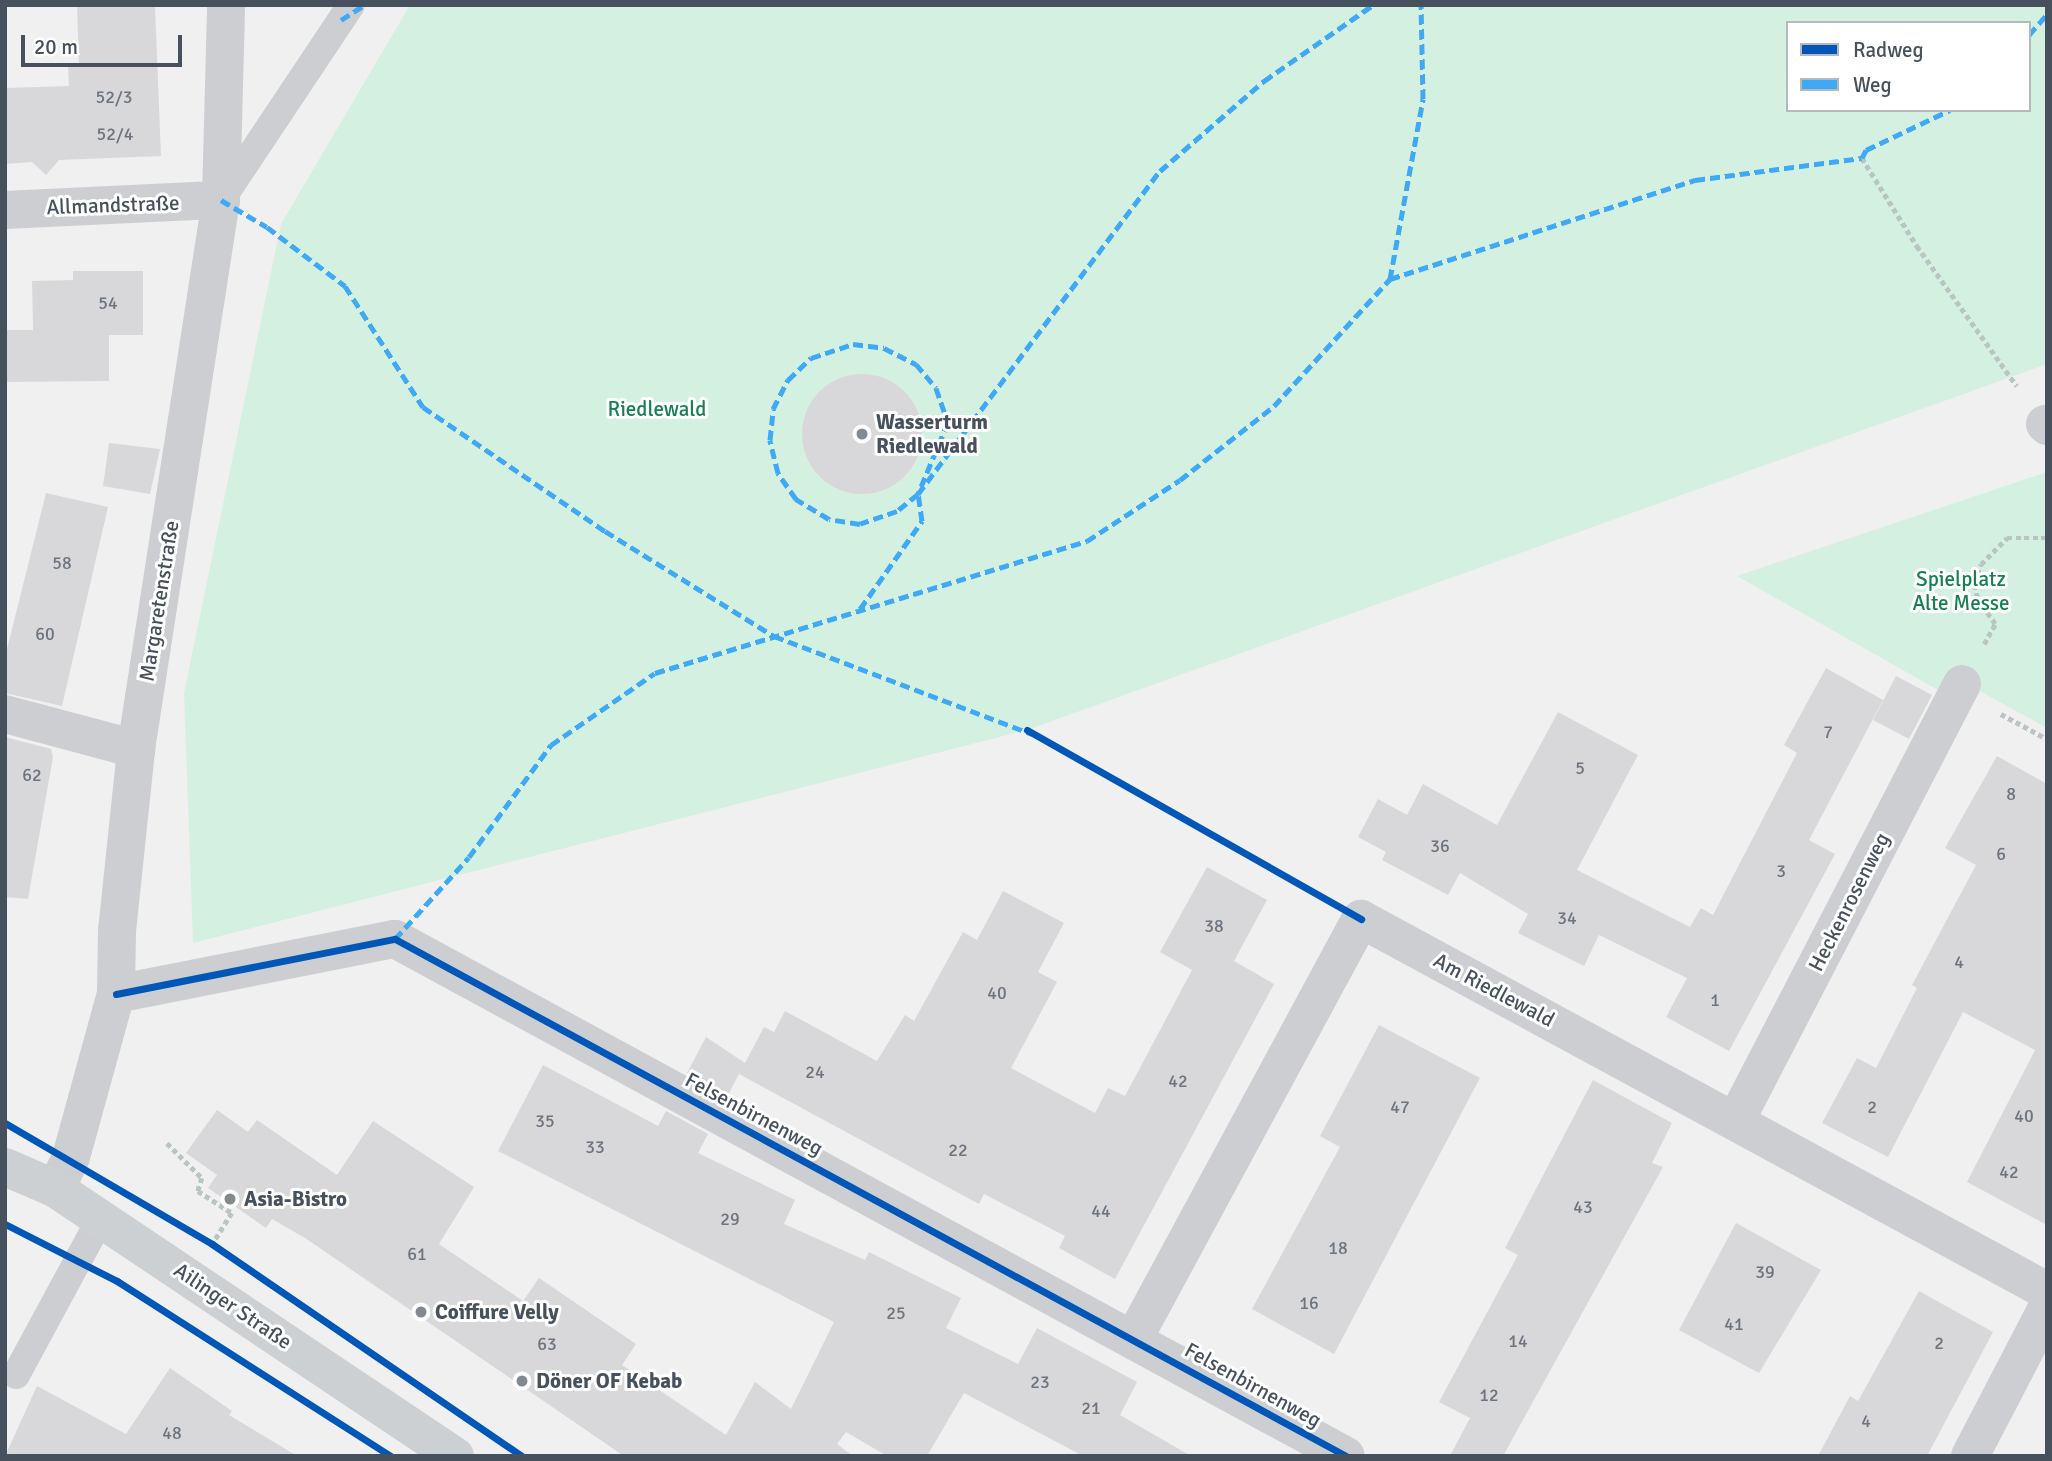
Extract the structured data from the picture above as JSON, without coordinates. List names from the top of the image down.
{
  "streets": {
    "main road": ["Ailinger Straße"],
    "street": [
      "Allmandstraße",
      "Margaretenstraße",
      "Heckenrosenweg",
      "Am Riedlewald",
      "Felsenbirnenweg"
    ]
  },
  "crossings": [
    ["Allmandstraße", "Margaretenstraße"],
    ["Margaretenstraße", "Felsenbirnenweg"],
    ["Margaretenstraße", "Ailinger Straße"],
    ["Heckenrosenweg", "Am Riedlewald"],
    ["Am Riedlewald", "Felsenbirnenweg"]
  ],
  "parks": ["Riedlewald", "Spielplatz Alte Messe"],
  "places": [
    "Wasserturm Riedlewald",
    "Asia-Bistro",
    "Coiffure Velly",
    "Döner OF Kebab"
  ],
  "house_numbers": [
    "52/3",
    "52/4",
    "54",
    "58",
    "60",
    "7",
    "5",
    "62",
    "8",
    "36",
    "6",
    "3",
    "34",
    "38",
    "4",
    "40",
    "1",
    "24",
    "42",
    "47",
    "2",
    "40",
    "35",
    "33",
    "22",
    "42",
    "43",
    "44",
    "29",
    "18",
    "61",
    "39",
    "16",
    "25",
    "41",
    "14",
    "2",
    "63",
    "23",
    "12",
    "21",
    "4",
    "48"
  ],
  "legend": ["Radweg", "Weg"],
  "scale_bar": "20 m"
}
